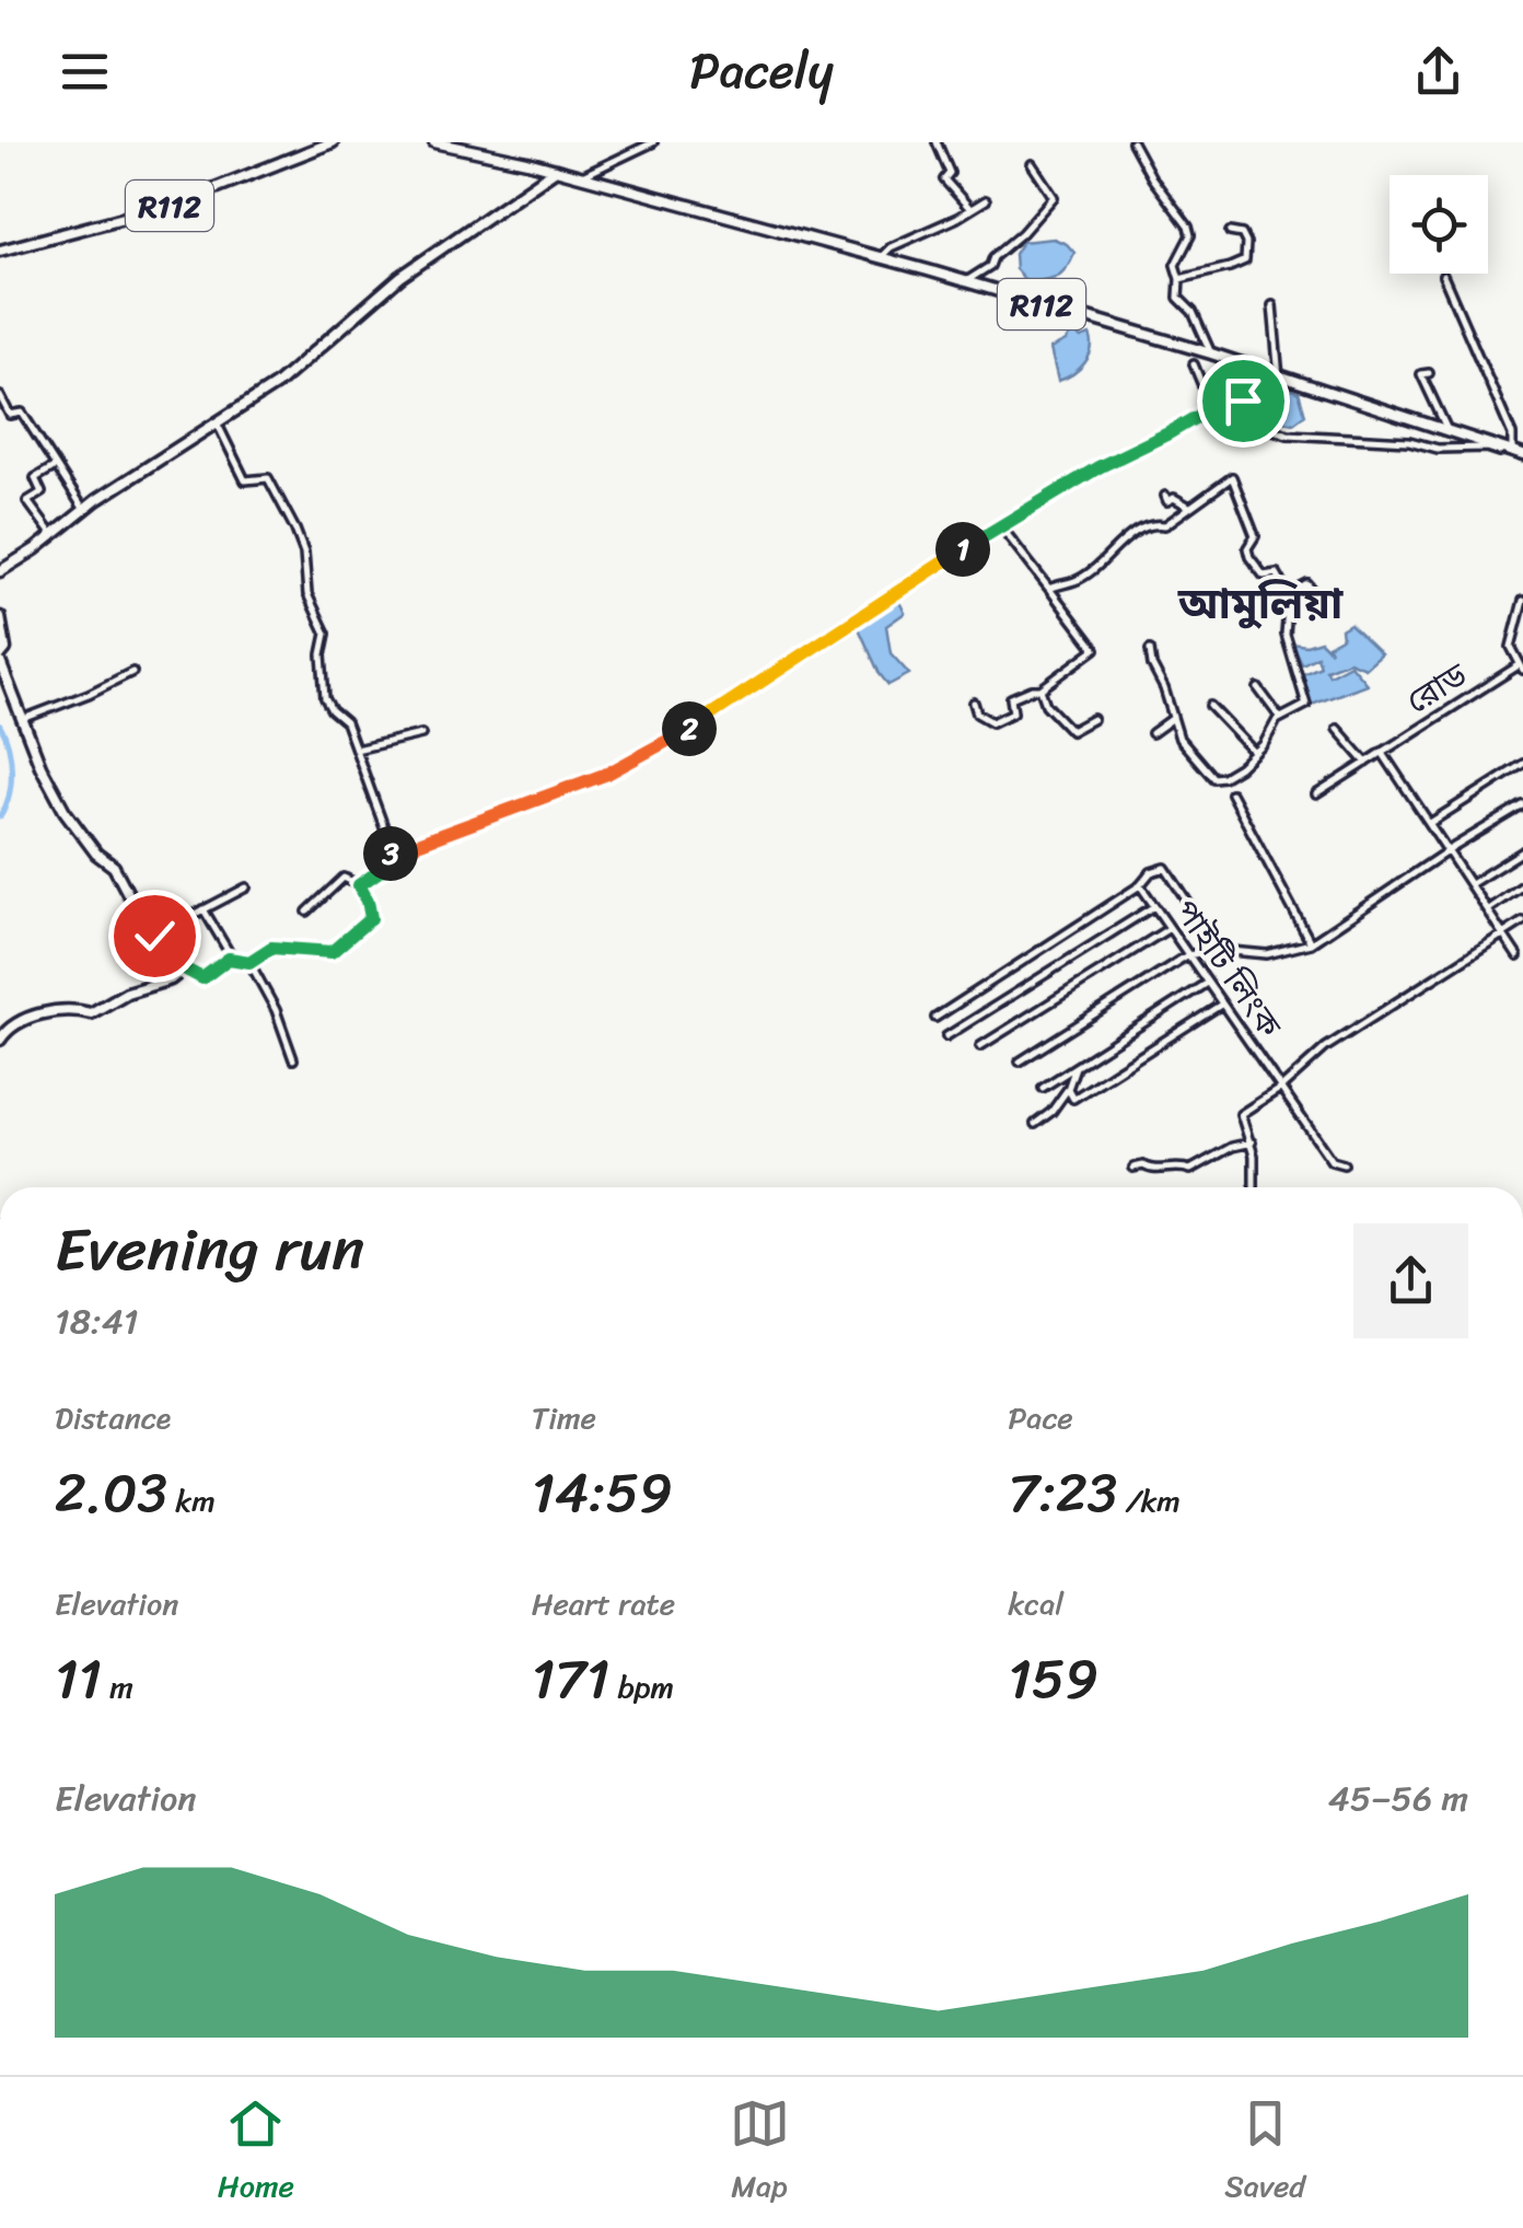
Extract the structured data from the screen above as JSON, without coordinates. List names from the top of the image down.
{
  "streets": {
    "main road": ["R112"],
    "street": ["রোড", "পাইটি লিংক"]
  },
  "districts": ["আমুলিয়া"],
  "page": {
    "header": "Pacely",
    "pins": ["1", "2", "3"],
    "heading": ["Evening run", "18:41"],
    "stats": [
      ["Distance", "2.03 km"],
      ["Time", "14:59"],
      ["Pace", "7:23 /km"],
      ["Elevation", "11 m"],
      ["Heart rate", "171 bpm"],
      ["kcal", "159"]
    ],
    "chart": ["Elevation", "45–56 m"],
    "tabs": ["Home", "Map", "Saved"]
  }
}
